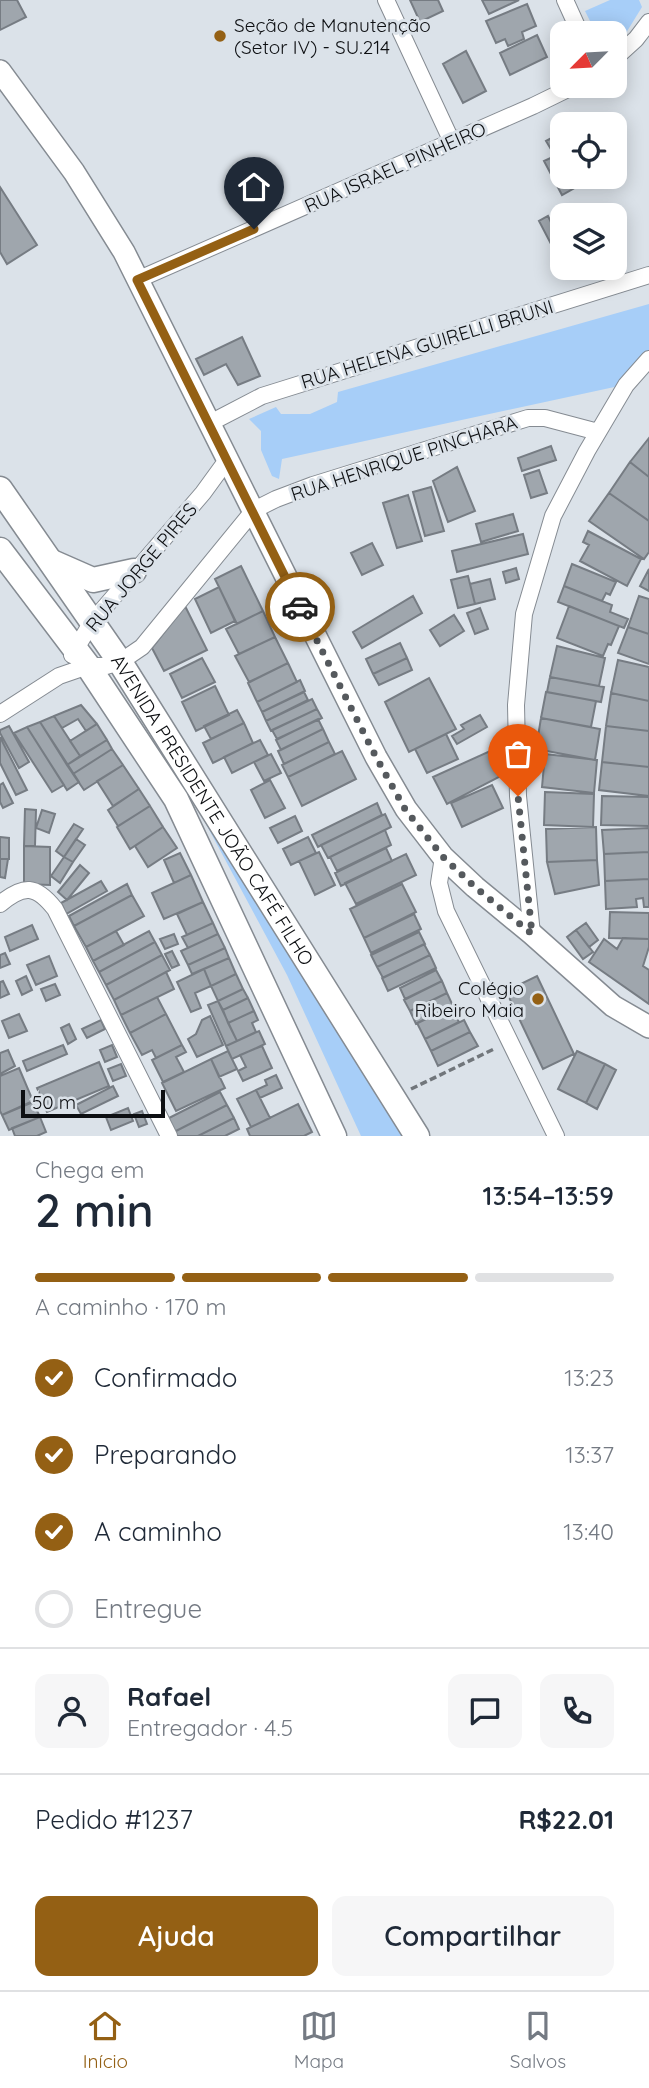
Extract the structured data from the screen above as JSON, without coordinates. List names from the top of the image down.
{
  "streets": {
    "main road": ["AVENIDA PRESIDENTE JOÃO CAFÉ FILHO"],
    "street": [
      "RUA ISRAEL PINHEIRO",
      "RUA HELENA GUIRELLI BRUNI",
      "RUA HENRIQUE PINCHARA",
      "RUA JORGE PIRES"
    ]
  },
  "crossings": [
    ["RUA HENRIQUE PINCHARA", "RUA JORGE PIRES"],
    ["RUA JORGE PIRES", "AVENIDA PRESIDENTE JOÃO CAFÉ FILHO"]
  ],
  "places": ["Seção de Manutenção (Setor IV) - SU.214", "Colégio Ribeiro Maia"],
  "scale_bar": "50 m",
  "north": "bottom left",
  "page": {
    "scale": "50 m",
    "heading": ["2 min", "Chega em", "13:54–13:59"],
    "panel": [
      "Rafael",
      "Entregador · 4.5",
      "Pedido #1237",
      "R$22.01"
    ],
    "bar": "A caminho · 170 m",
    "list": [
      ["Confirmado", "13:23"],
      ["Preparando", "13:37"],
      ["A caminho", "13:40"],
      "Entregue"
    ],
    "buttons": ["Ajuda", "Compartilhar"],
    "tabs": ["Início", "Mapa", "Salvos"]
  }
}
